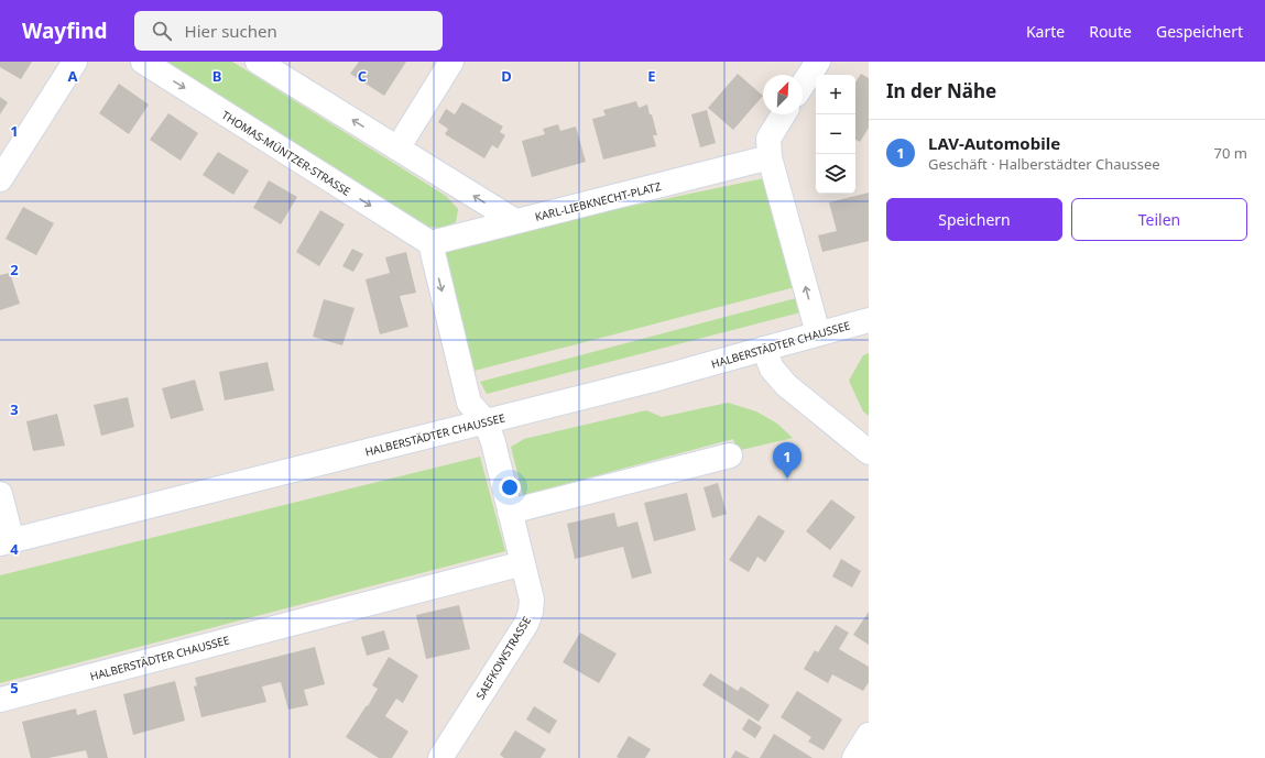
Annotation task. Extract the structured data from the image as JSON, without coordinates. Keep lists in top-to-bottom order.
{
  "streets": {
    "street": [
      "THOMAS-MÜNTZER-STRASSE",
      "KARL-LIEBKNECHT-PLATZ",
      "HALBERSTÄDTER CHAUSSEE",
      "SAEFKOWSTRASSE"
    ]
  },
  "crossings": [
    ["THOMAS-MÜNTZER-STRASSE", "KARL-LIEBKNECHT-PLATZ"],
    ["HALBERSTÄDTER CHAUSSEE", "SAEFKOWSTRASSE"]
  ],
  "north": "top right",
  "page": {
    "header": "Wayfind",
    "search": "Hier suchen",
    "nav": ["Karte", "Route", "Gespeichert"],
    "heading": "In der Nähe",
    "map_buttons": ["+", "−"],
    "list": [
      {
        "mark": "1",
        "name": "LAV-Automobile",
        "note": "Geschäft · Halberstädter Chaussee",
        "value": "70 m"
      }
    ],
    "buttons": ["Speichern", "Teilen"],
    "pins": "1"
  },
  "grid": {
    "columns": [
      "A",
      "B",
      "C",
      "D",
      "E"
    ],
    "rows": [
      "1",
      "2",
      "3",
      "4",
      "5"
    ]
  }
}
